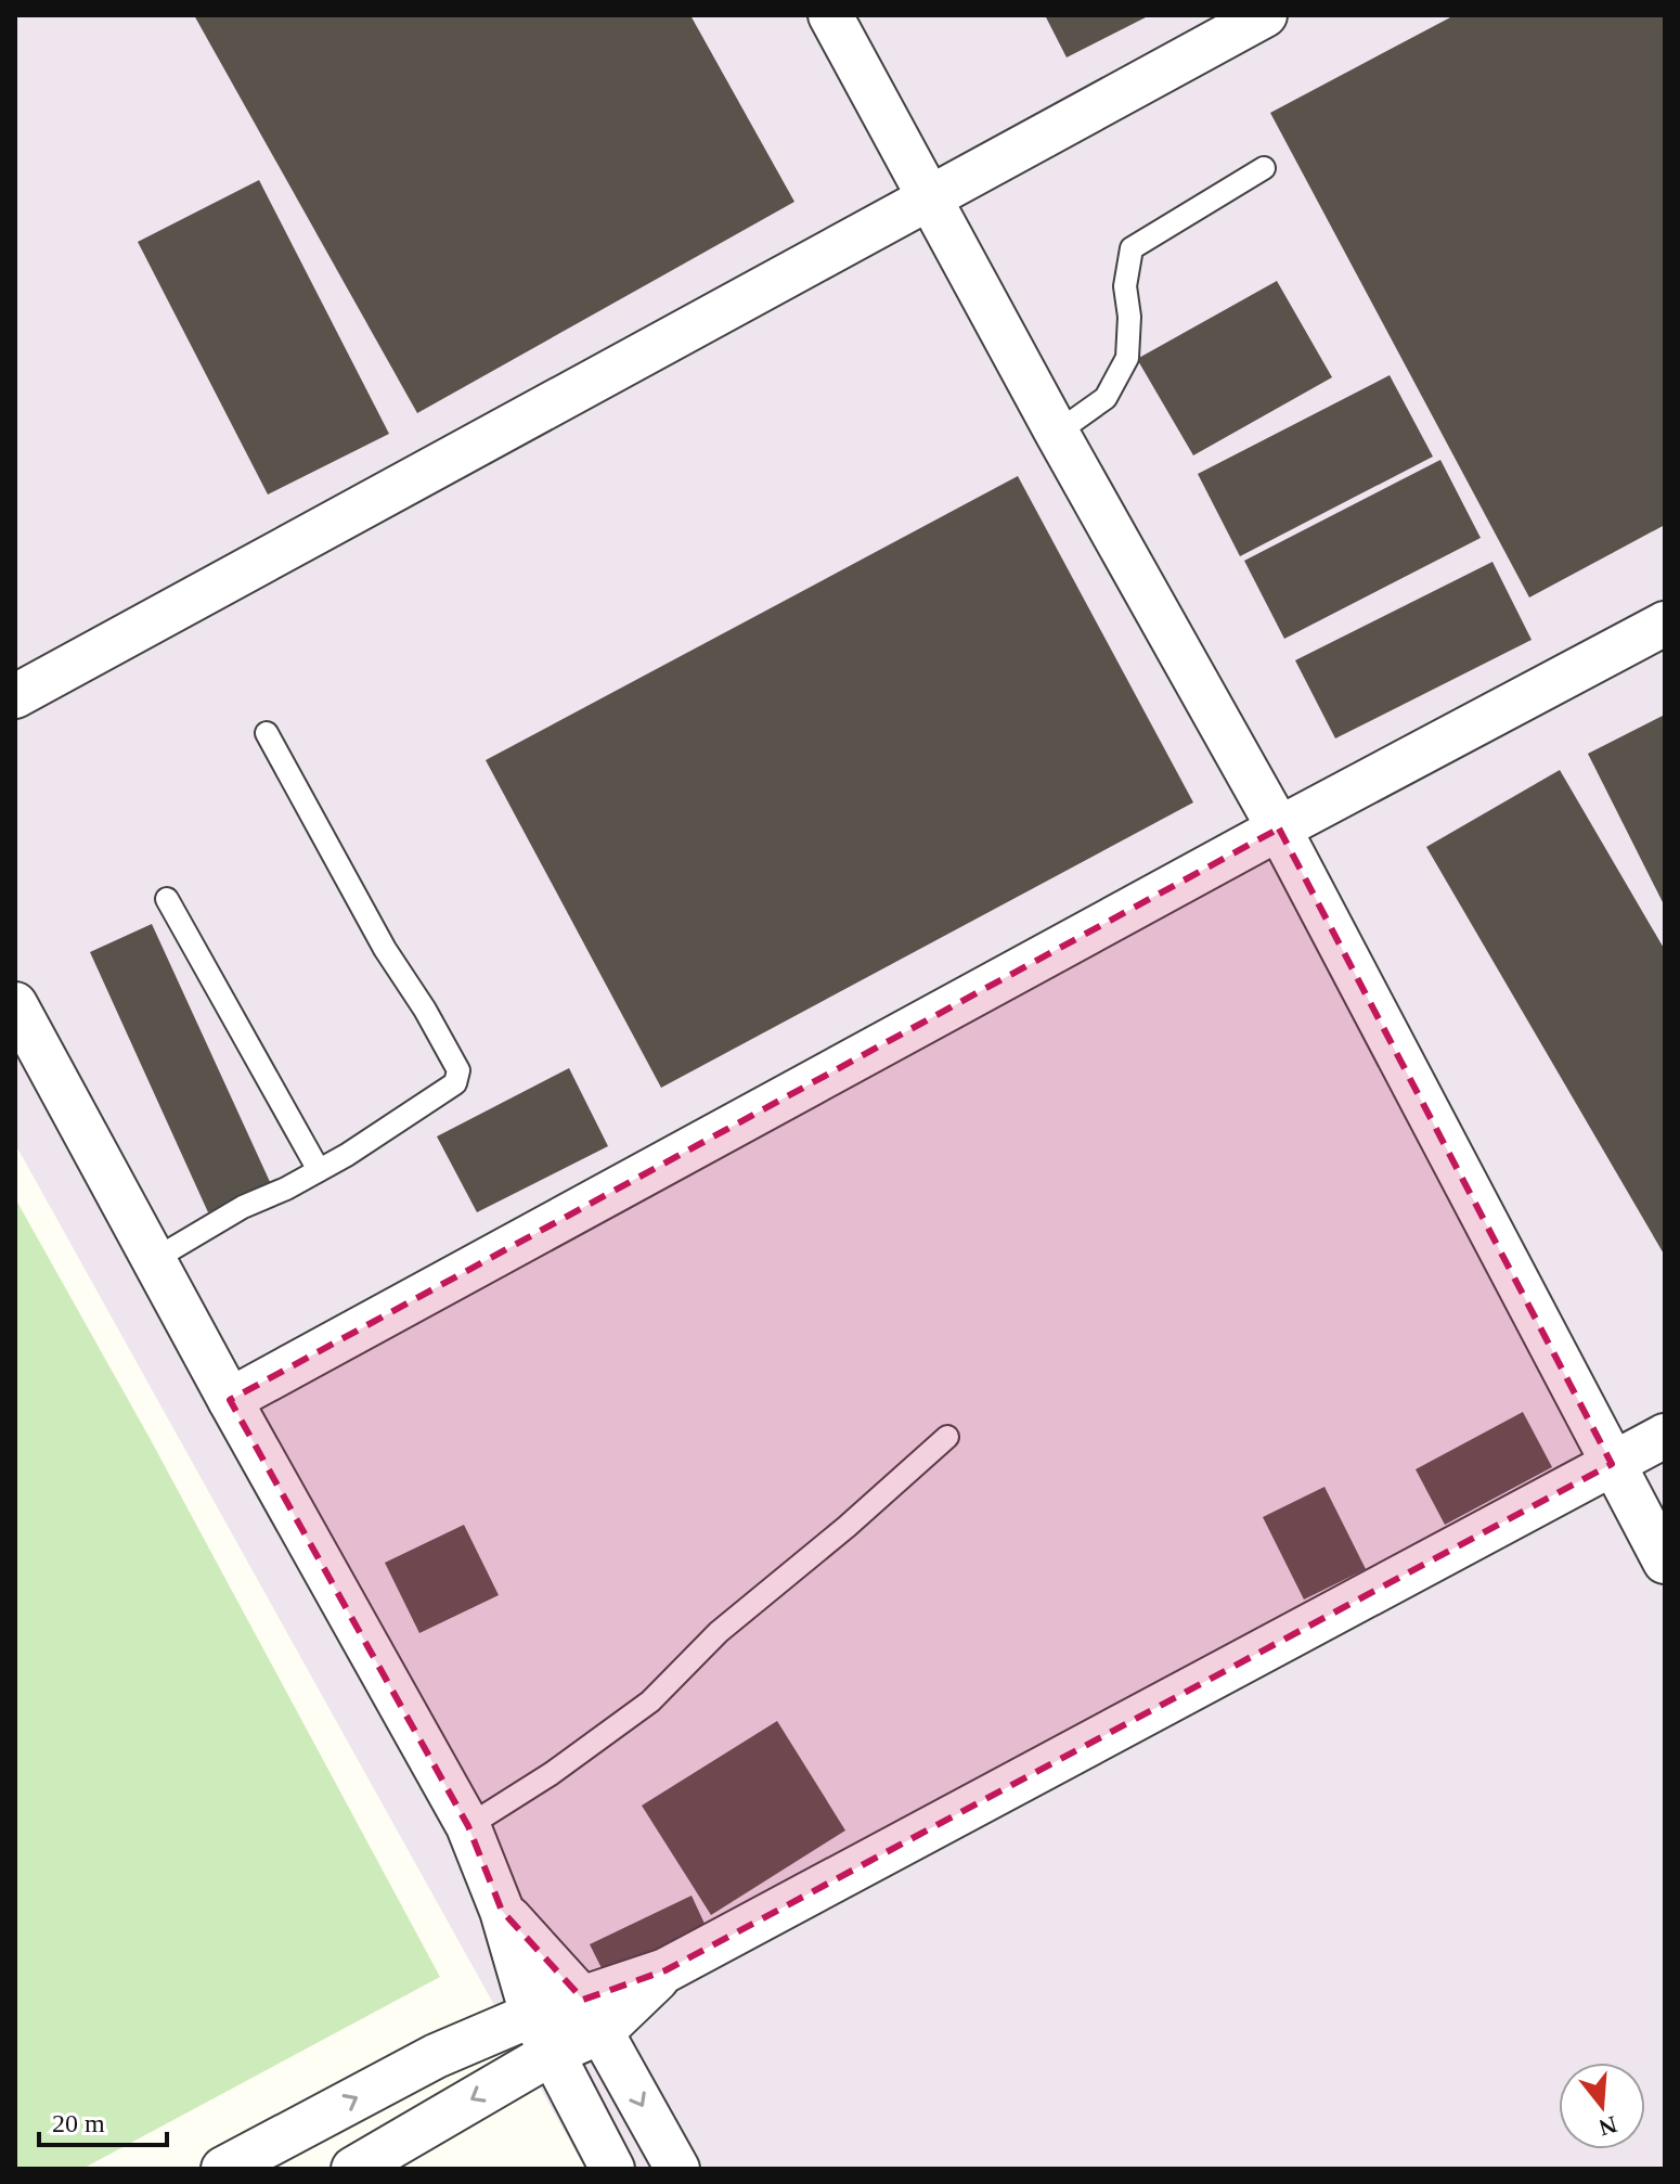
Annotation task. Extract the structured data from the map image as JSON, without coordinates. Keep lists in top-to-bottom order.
{
  "scale_bar": "20 m",
  "north": "bottom"
}
